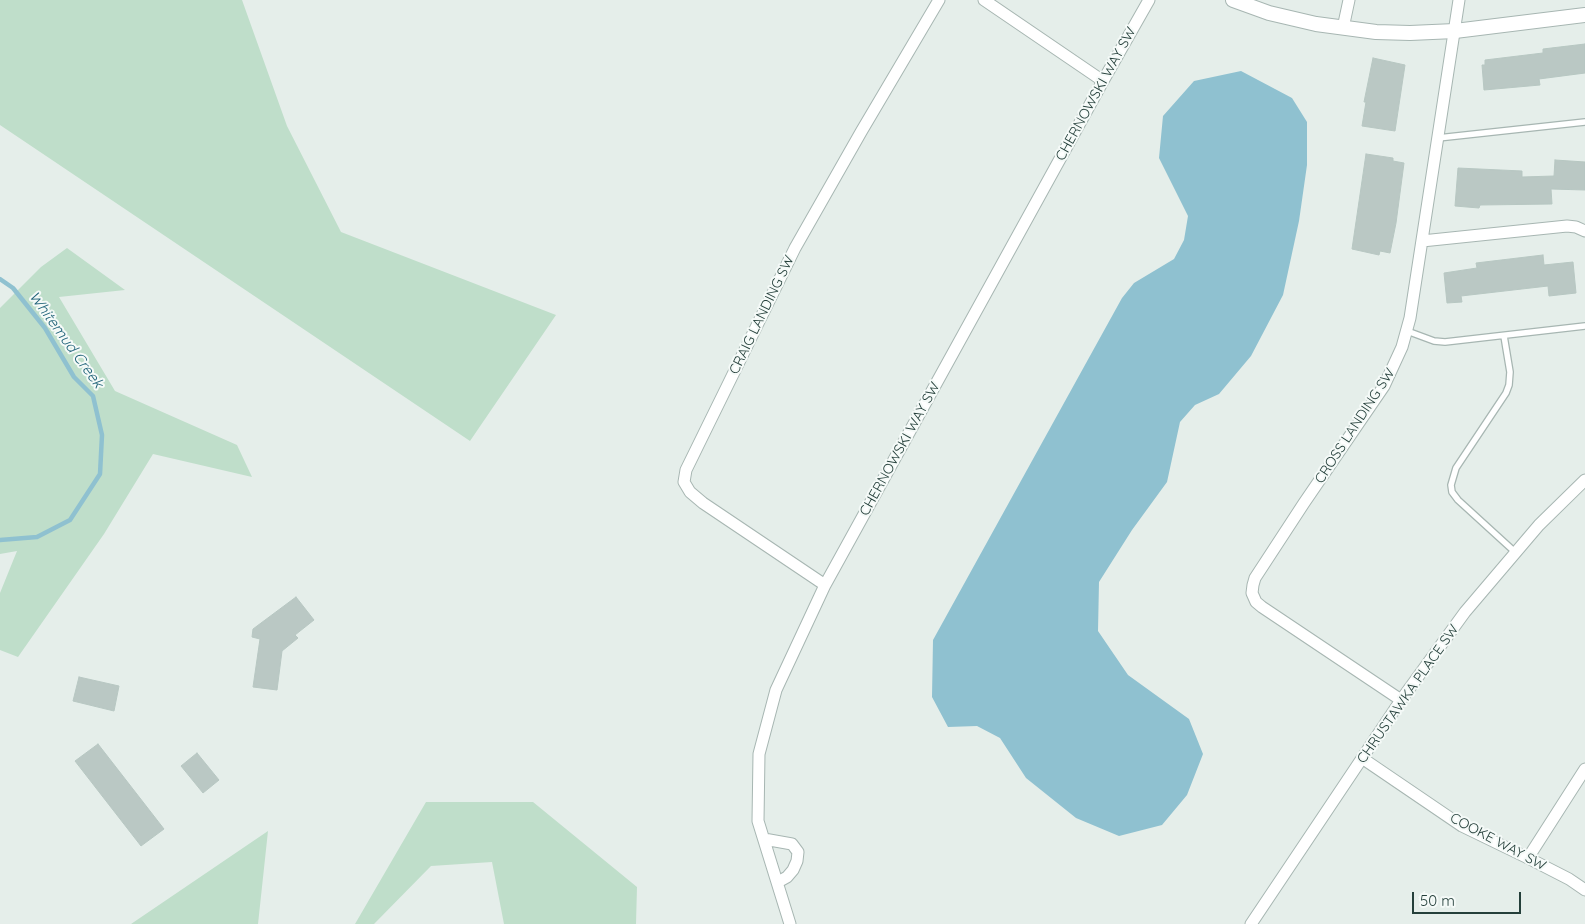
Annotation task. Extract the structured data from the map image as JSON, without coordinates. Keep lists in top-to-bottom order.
{
  "streets": {
    "street": [
      "CHERNOWSKI WAY SW",
      "CRAIG LANDING SW",
      "CROSS LANDING SW",
      "CHRUSTAWKA PLACE SW",
      "COOKE WAY SW"
    ]
  },
  "crossings": [
    ["CHERNOWSKI WAY SW", "CRAIG LANDING SW"],
    ["CROSS LANDING SW", "CHRUSTAWKA PLACE SW"],
    ["CHRUSTAWKA PLACE SW", "COOKE WAY SW"]
  ],
  "water": ["Whitemud Creek"],
  "scale_bar": "50 m"
}
